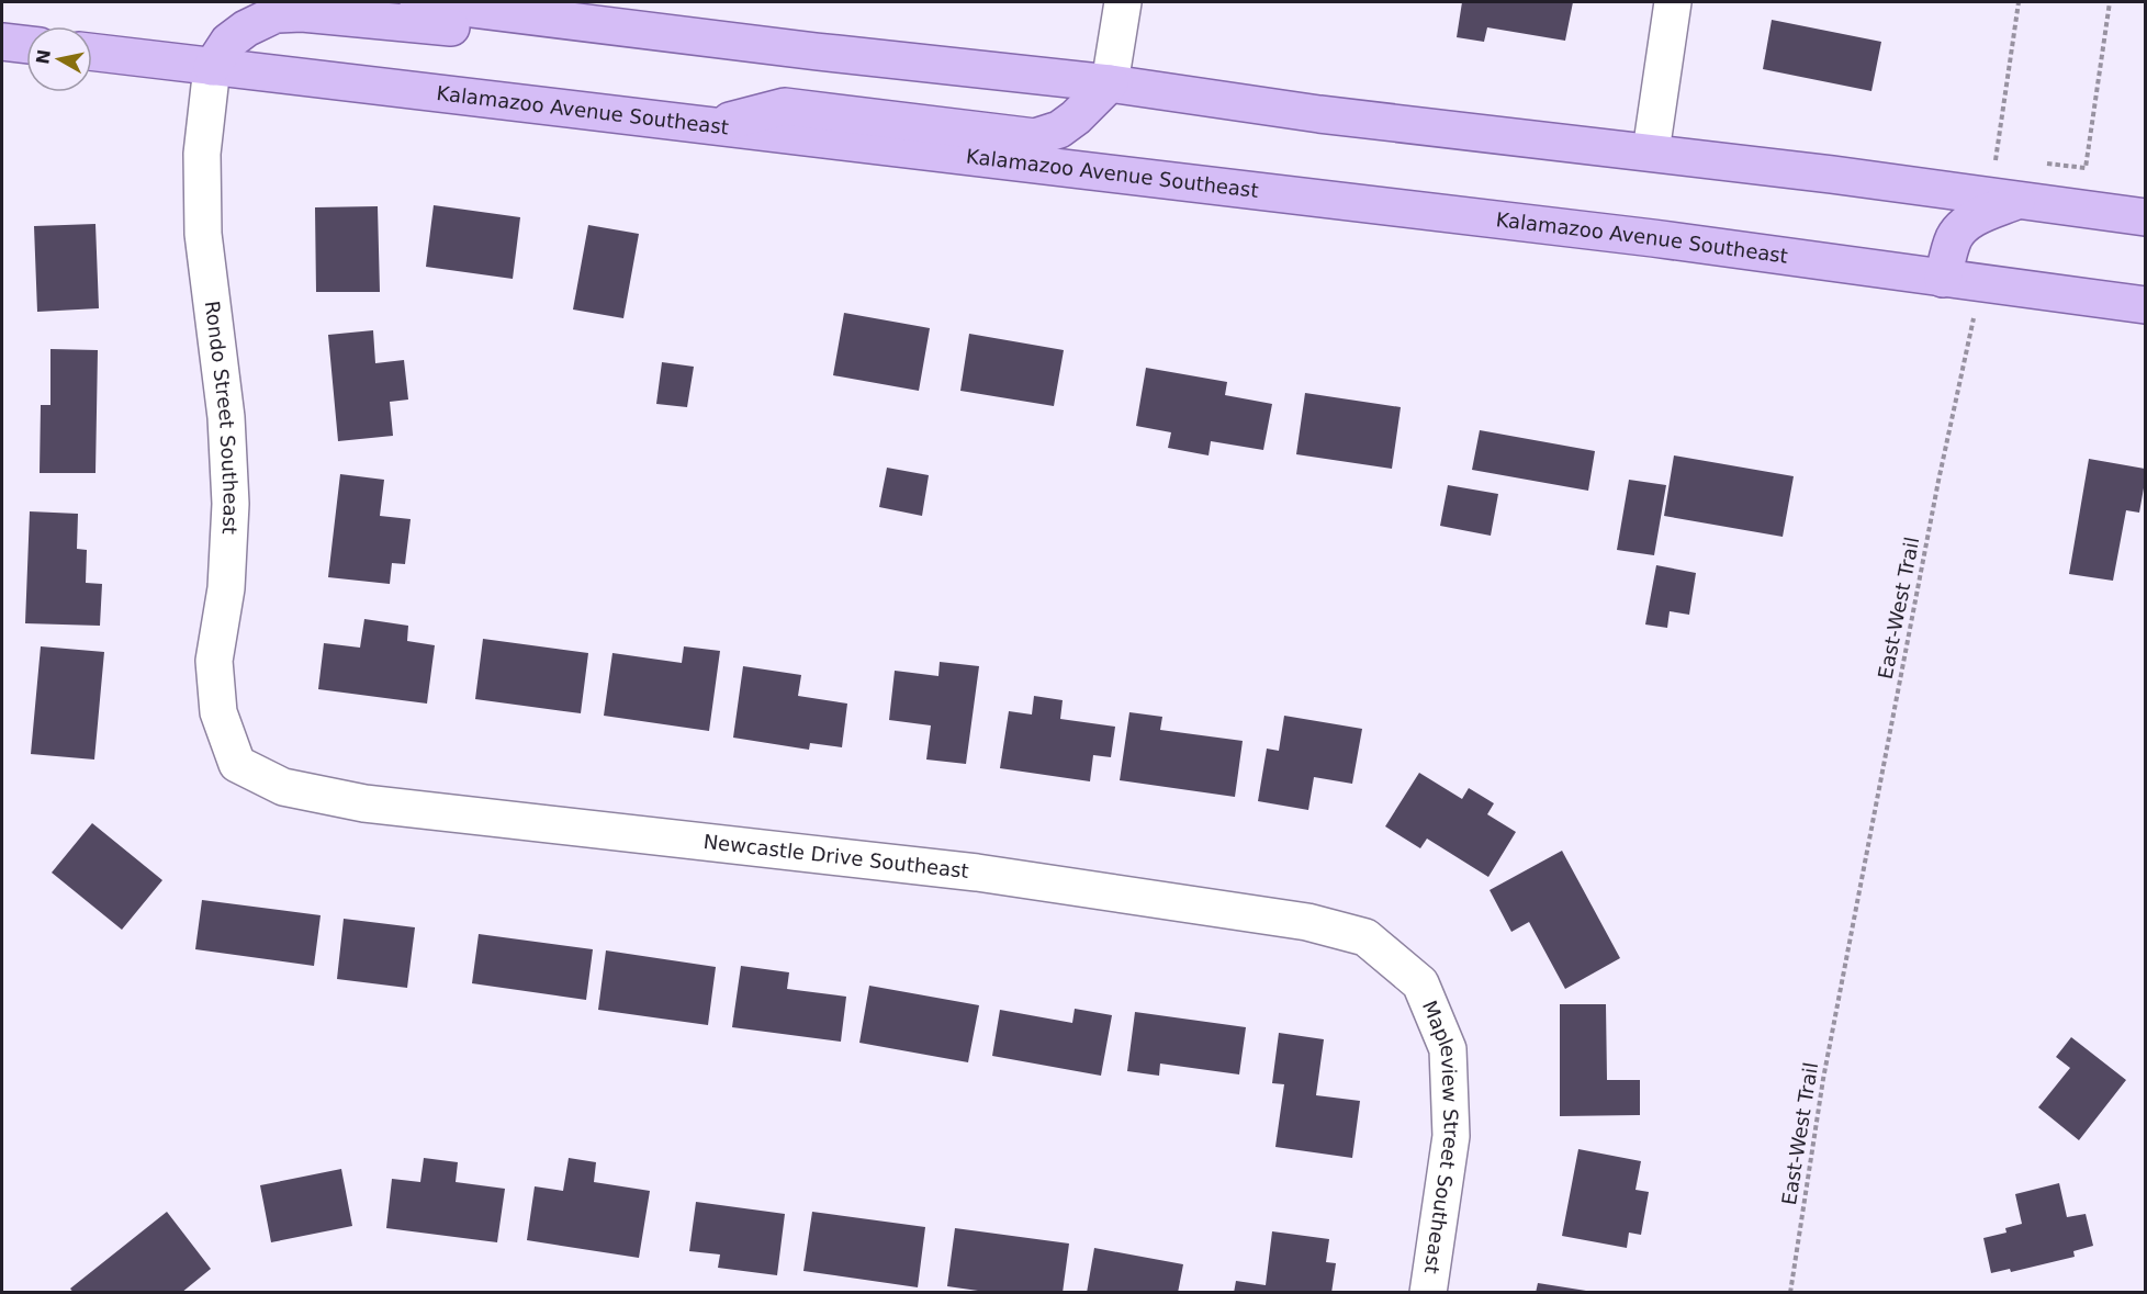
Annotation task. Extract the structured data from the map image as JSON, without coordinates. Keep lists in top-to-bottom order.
{
  "streets": {
    "main road": ["Kalamazoo Avenue Southeast"],
    "street": ["Rondo Street Southeast", "Newcastle Drive Southeast", "Mapleview Street Southeast"],
    "path": ["East-West Trail"]
  },
  "crossings": [
    ["Kalamazoo Avenue Southeast", "Rondo Street Southeast"],
    ["Rondo Street Southeast", "Newcastle Drive Southeast"],
    ["Newcastle Drive Southeast", "Mapleview Street Southeast"]
  ],
  "north": "left"
}
